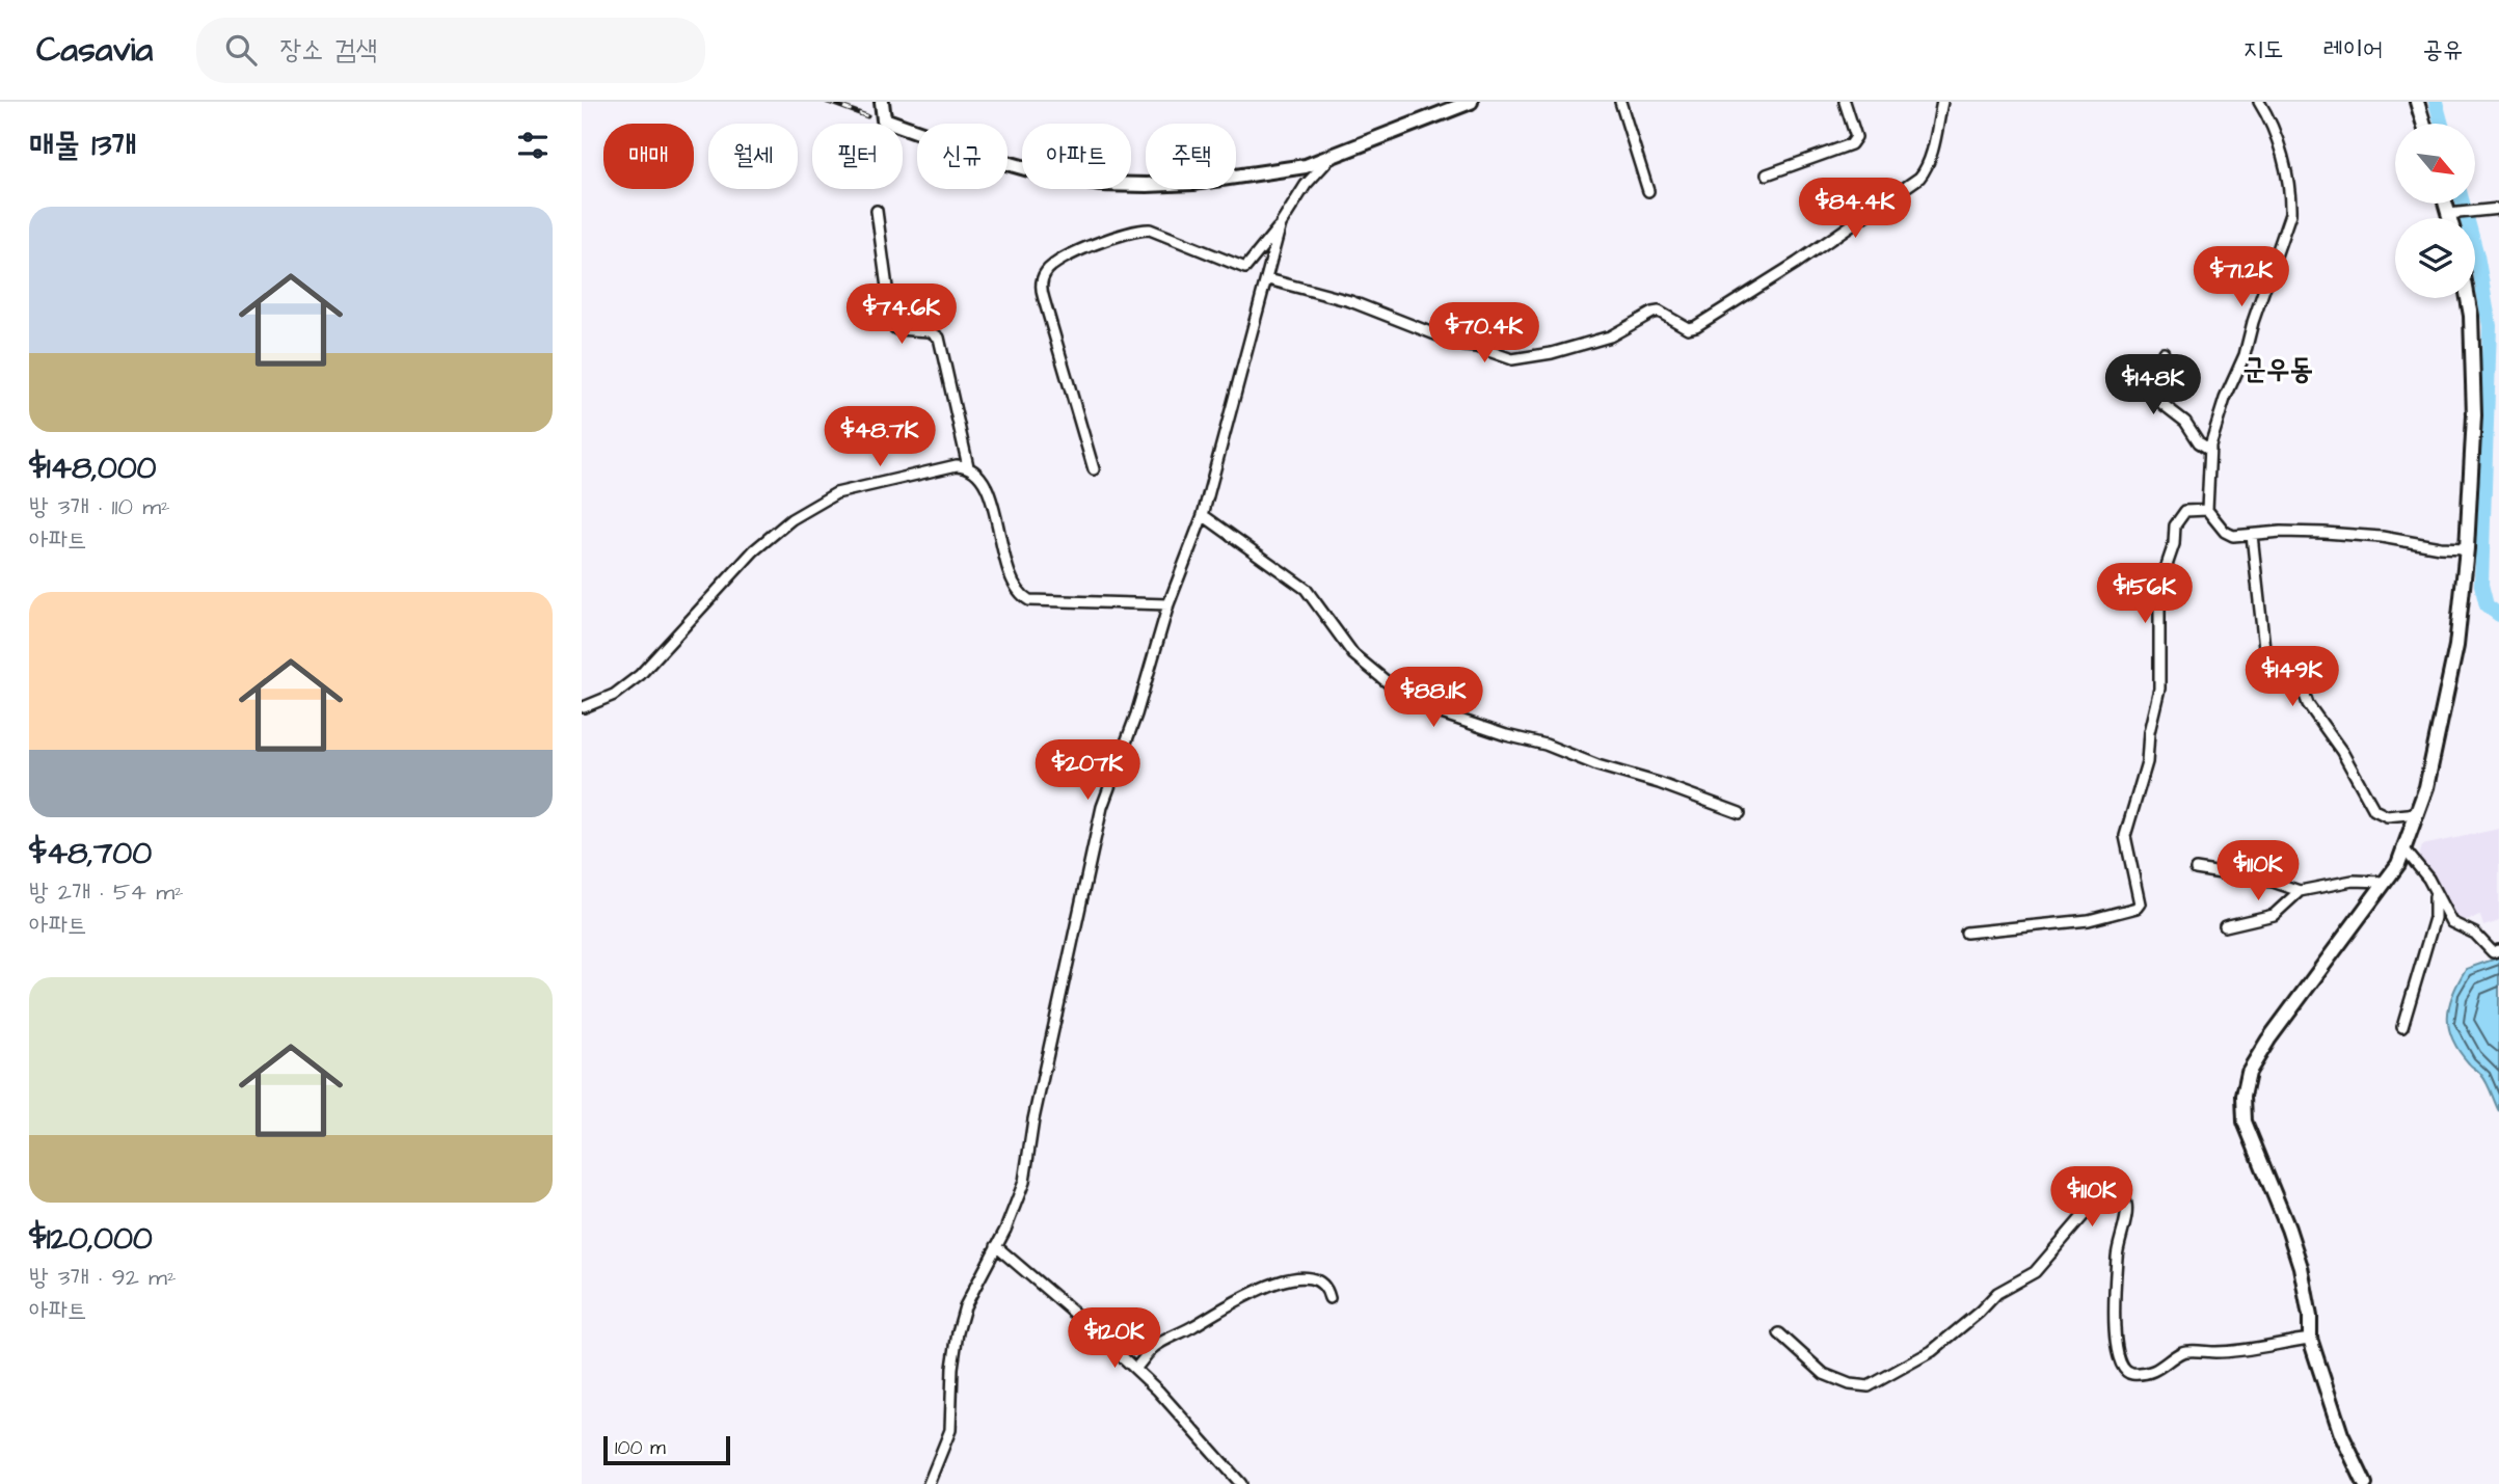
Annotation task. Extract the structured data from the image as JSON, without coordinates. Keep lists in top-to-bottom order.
{
  "districts": ["군우동"],
  "scale_bar": "100 m",
  "north": "bottom right",
  "page": {
    "header": "Casavia",
    "search": "장소 검색",
    "nav": ["지도", "레이어", "공유"],
    "heading": "매물 13개",
    "chip": [
      "매매",
      "월세",
      "필터",
      "신규",
      "아파트",
      "주택"
    ],
    "price": [
      "$84.4K",
      "$71.2K",
      "$74.6K",
      "$70.4K",
      "$148K",
      "$48.7K",
      "$156K",
      "$149K",
      "$88.1K",
      "$207K",
      "$110K",
      "$110K",
      "$120K"
    ],
    "list": [
      {
        "name": "$148,000",
        "note": "방 3개 · 110 m² · 아파트"
      },
      {
        "name": "$48,700",
        "note": "방 2개 · 54 m² · 아파트"
      },
      {
        "name": "$120,000",
        "note": "방 3개 · 92 m² · 아파트"
      }
    ],
    "scale": "100 m"
  }
}
